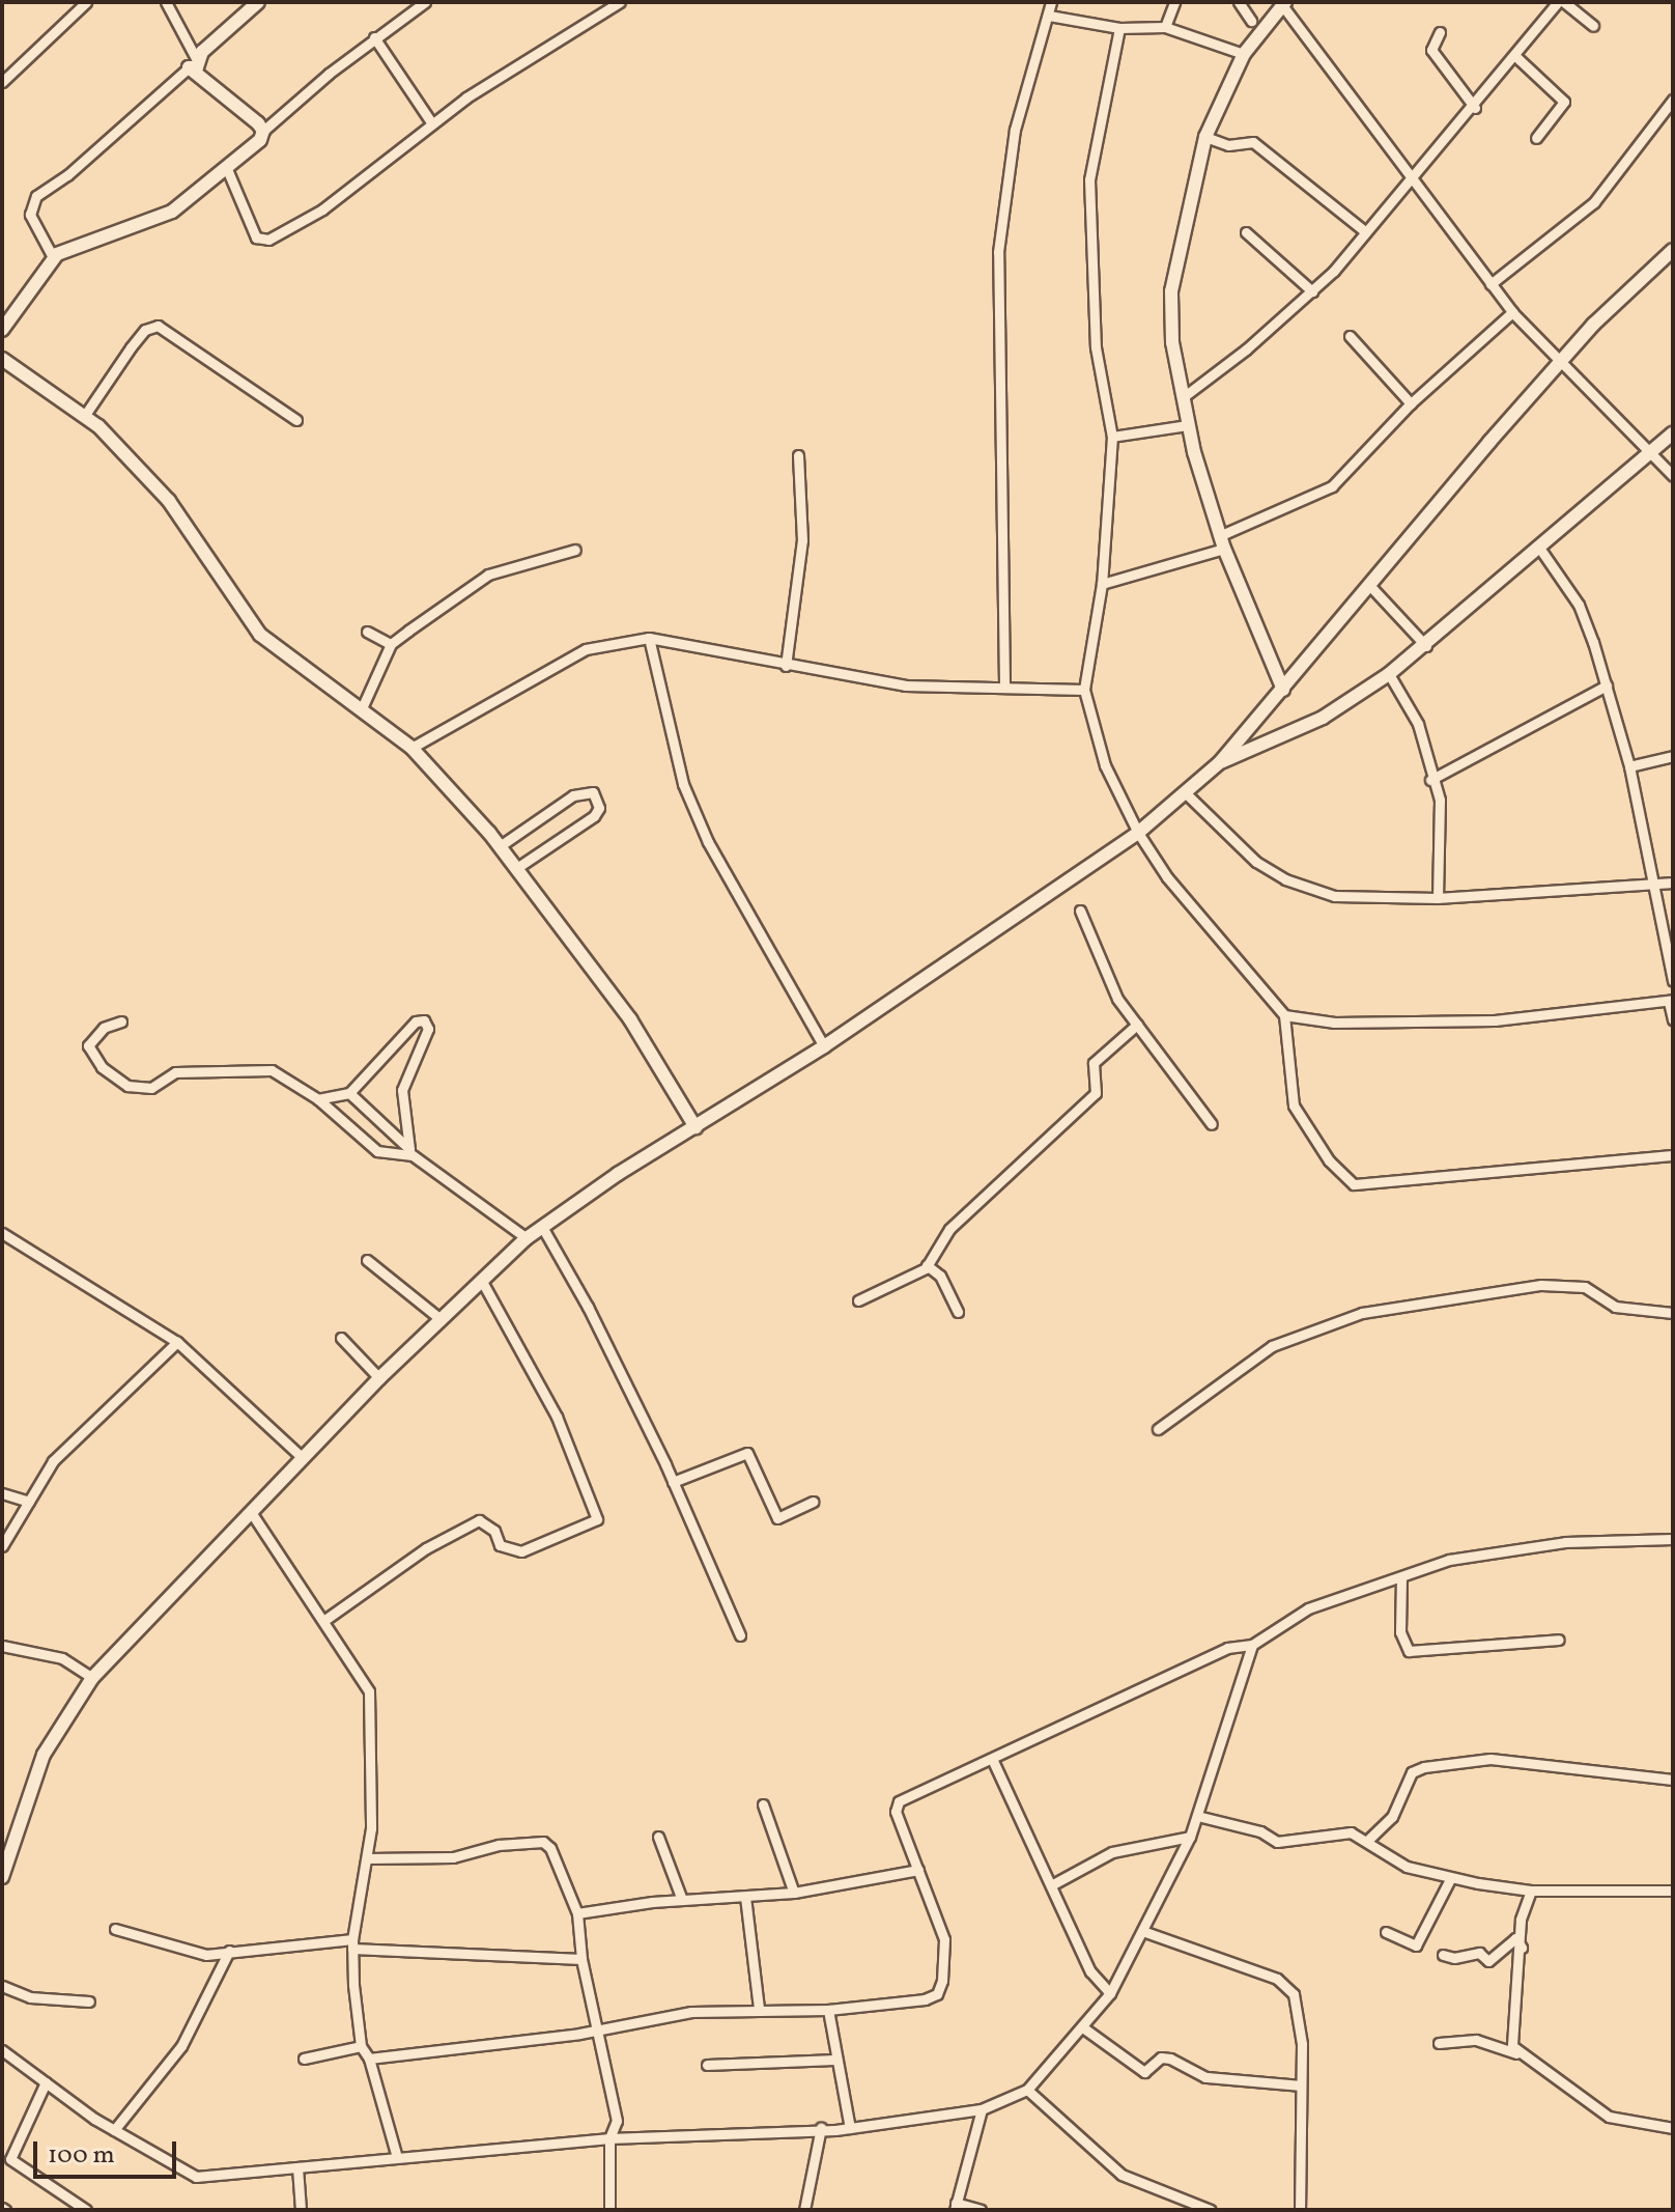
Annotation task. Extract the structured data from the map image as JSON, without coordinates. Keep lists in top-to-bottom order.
{
  "scale_bar": "100 m"
}
